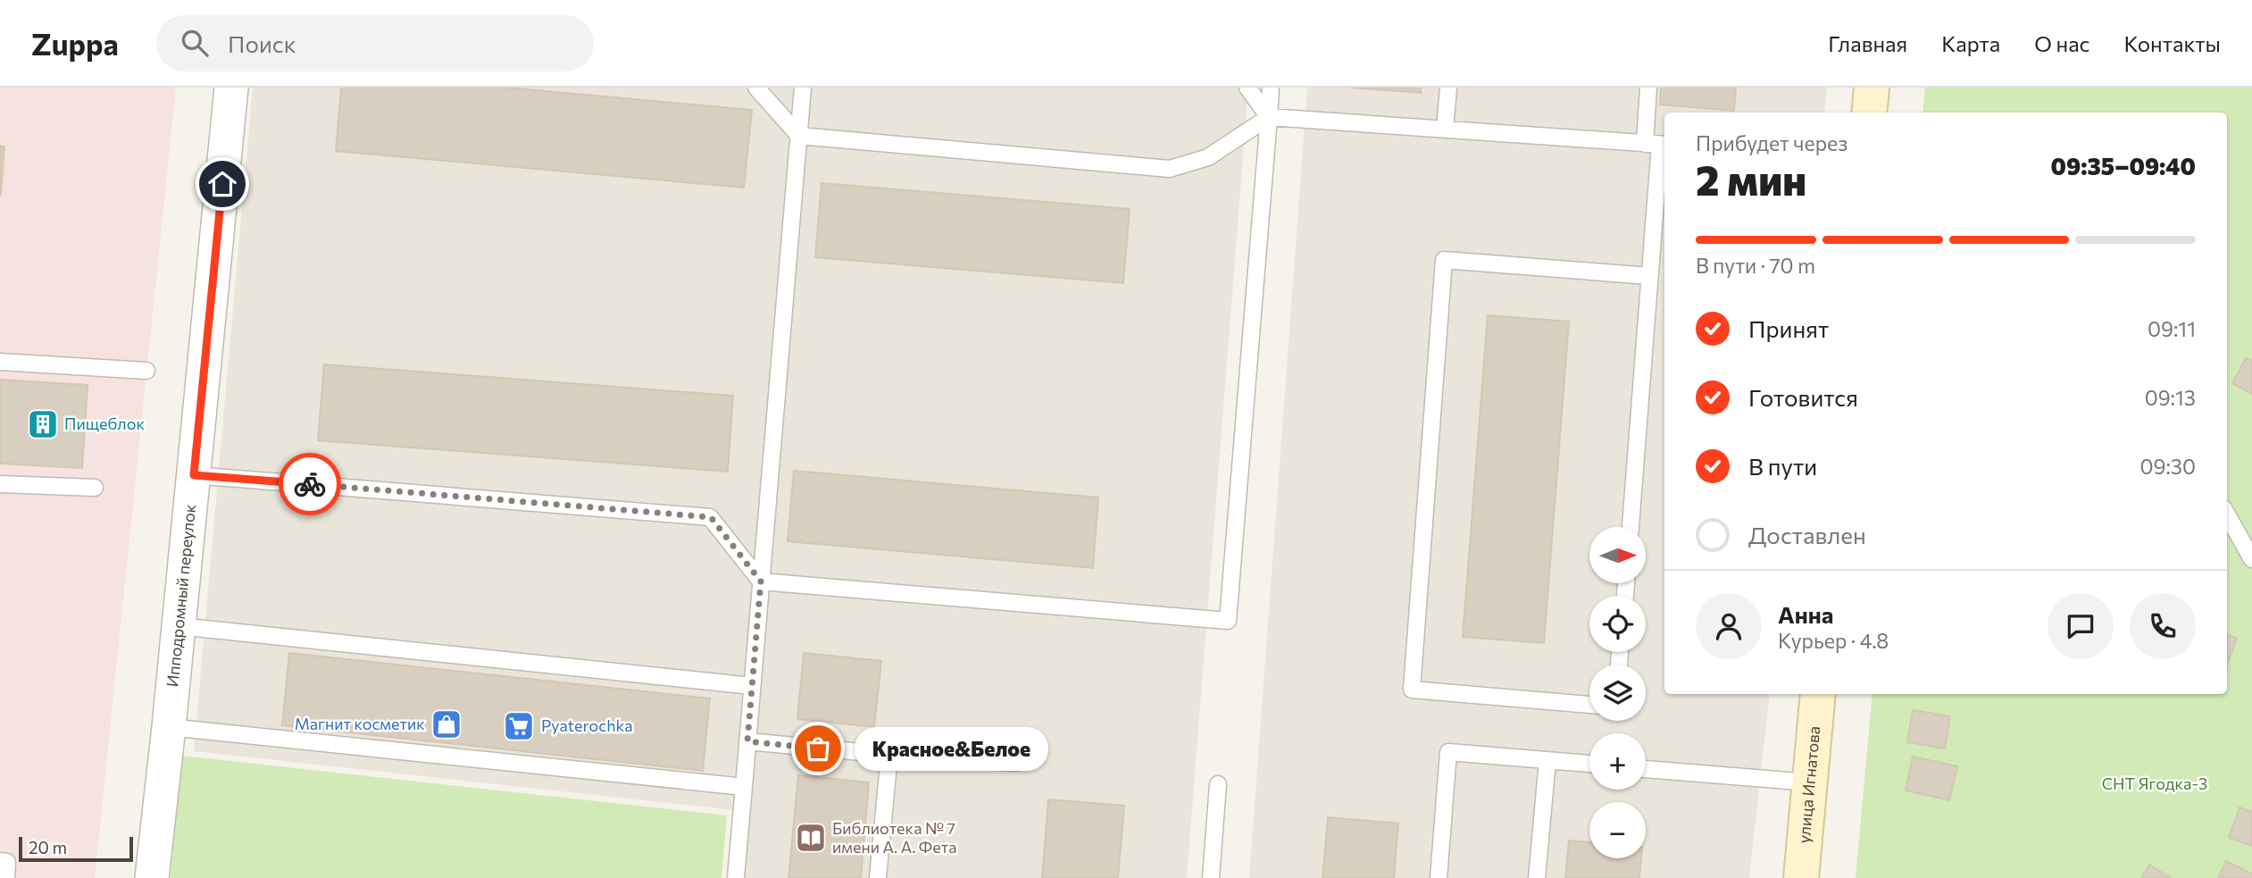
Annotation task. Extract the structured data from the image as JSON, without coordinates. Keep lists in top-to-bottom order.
{
  "streets": {
    "main road": ["улица Игнатова"],
    "street": ["Ипподромный переулок"]
  },
  "parks": ["СНТ Ягодка-3"],
  "places": {
    "building": ["Пищеблок"],
    "shop": ["Магнит косметик"],
    "supermarket": ["Pyaterochka"],
    "other": ["Красное&Белое"],
    "library": ["Библиотека № 7 имени А. А. Фета"]
  },
  "scale_bar": "20 m",
  "north": "right",
  "page": {
    "header": "Zuppa",
    "search": "Поиск",
    "nav": [
      "Главная",
      "Карта",
      "О нас",
      "Контакты"
    ],
    "heading": ["2 мин", "Прибудет через", "09:35–09:40"],
    "panel": ["Анна", "Курьер · 4.8"],
    "bar": "В пути · 70 m",
    "list": [
      ["Принят", "09:11"],
      ["Готовится", "09:13"],
      ["В пути", "09:30"],
      "Доставлен"
    ],
    "map_buttons": ["+", "−"],
    "bubble": "Красное&Белое",
    "scale": "20 m"
  }
}
